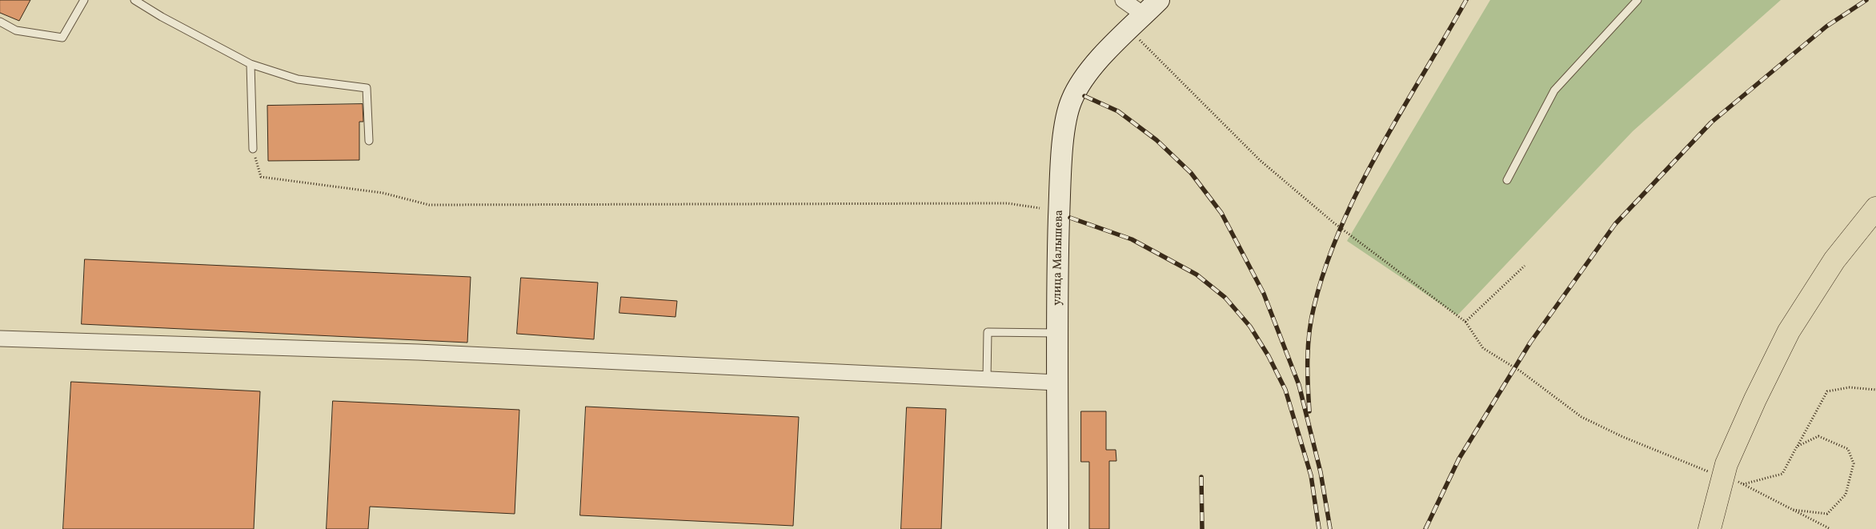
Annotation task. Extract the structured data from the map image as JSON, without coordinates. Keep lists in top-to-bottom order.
{
  "streets": {
    "main road": ["улица Малышева"]
  }
}
